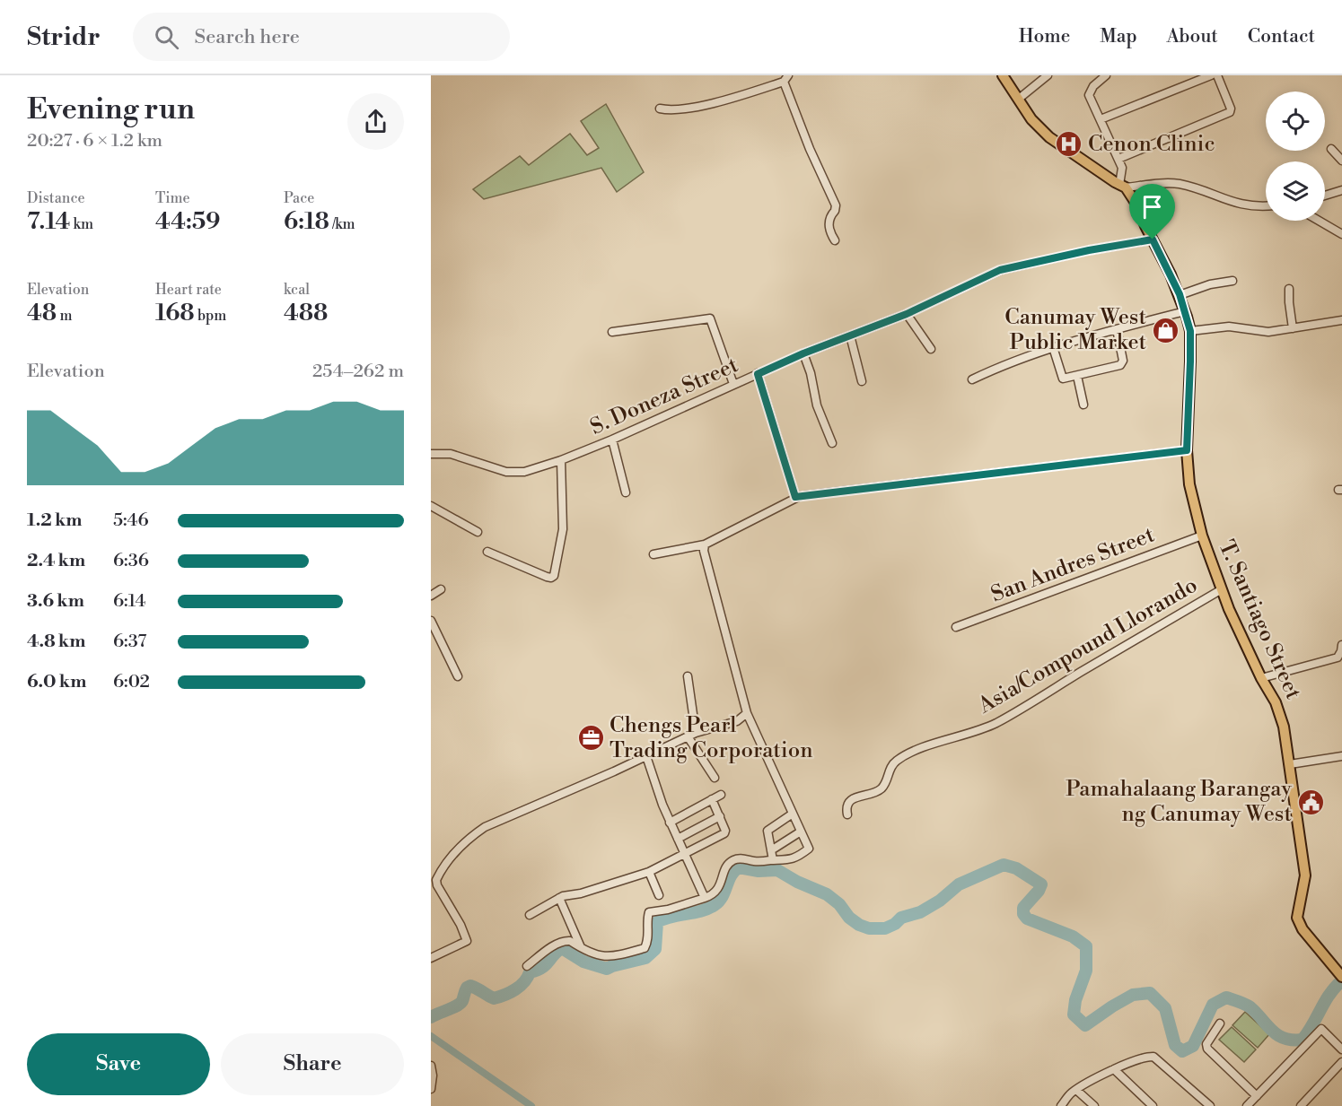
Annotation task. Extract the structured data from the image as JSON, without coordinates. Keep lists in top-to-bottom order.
{
  "streets": {
    "main road": ["T. Santiago Street"],
    "street": ["S. Doneza Street", "San Andres Street", "Asia/Compound Llorando"]
  },
  "crossings": [
    ["S. Doneza Street", "T. Santiago Street"],
    ["San Andres Street", "T. Santiago Street"],
    ["T. Santiago Street", "Asia/Compound Llorando"]
  ],
  "places": {
    "hospital": ["Cenon Clinic"],
    "shop": ["Canumay West Public Market"],
    "office": ["Chengs Pearl Trading Corporation"],
    "public building": ["Pamahalaang Barangay ng Canumay West"]
  },
  "page": {
    "header": "Stridr",
    "search": "Search here",
    "nav": [
      "Home",
      "Map",
      "About",
      "Contact"
    ],
    "heading": ["Evening run", "20:27 · 6 × 1.2 km"],
    "stats": [
      ["Distance", "7.14 km"],
      ["Time", "44:59"],
      ["Pace", "6:18 /km"],
      ["Elevation", "48 m"],
      ["Heart rate", "168 bpm"],
      ["kcal", "488"]
    ],
    "chart": ["Elevation", "254–262 m"],
    "list": [
      {
        "name": "1.2 km",
        "note": "5:46"
      },
      {
        "name": "2.4 km",
        "note": "6:36"
      },
      {
        "name": "3.6 km",
        "note": "6:14"
      },
      {
        "name": "4.8 km",
        "note": "6:37"
      },
      {
        "name": "6.0 km",
        "note": "6:02"
      }
    ],
    "buttons": ["Save", "Share"]
  }
}
